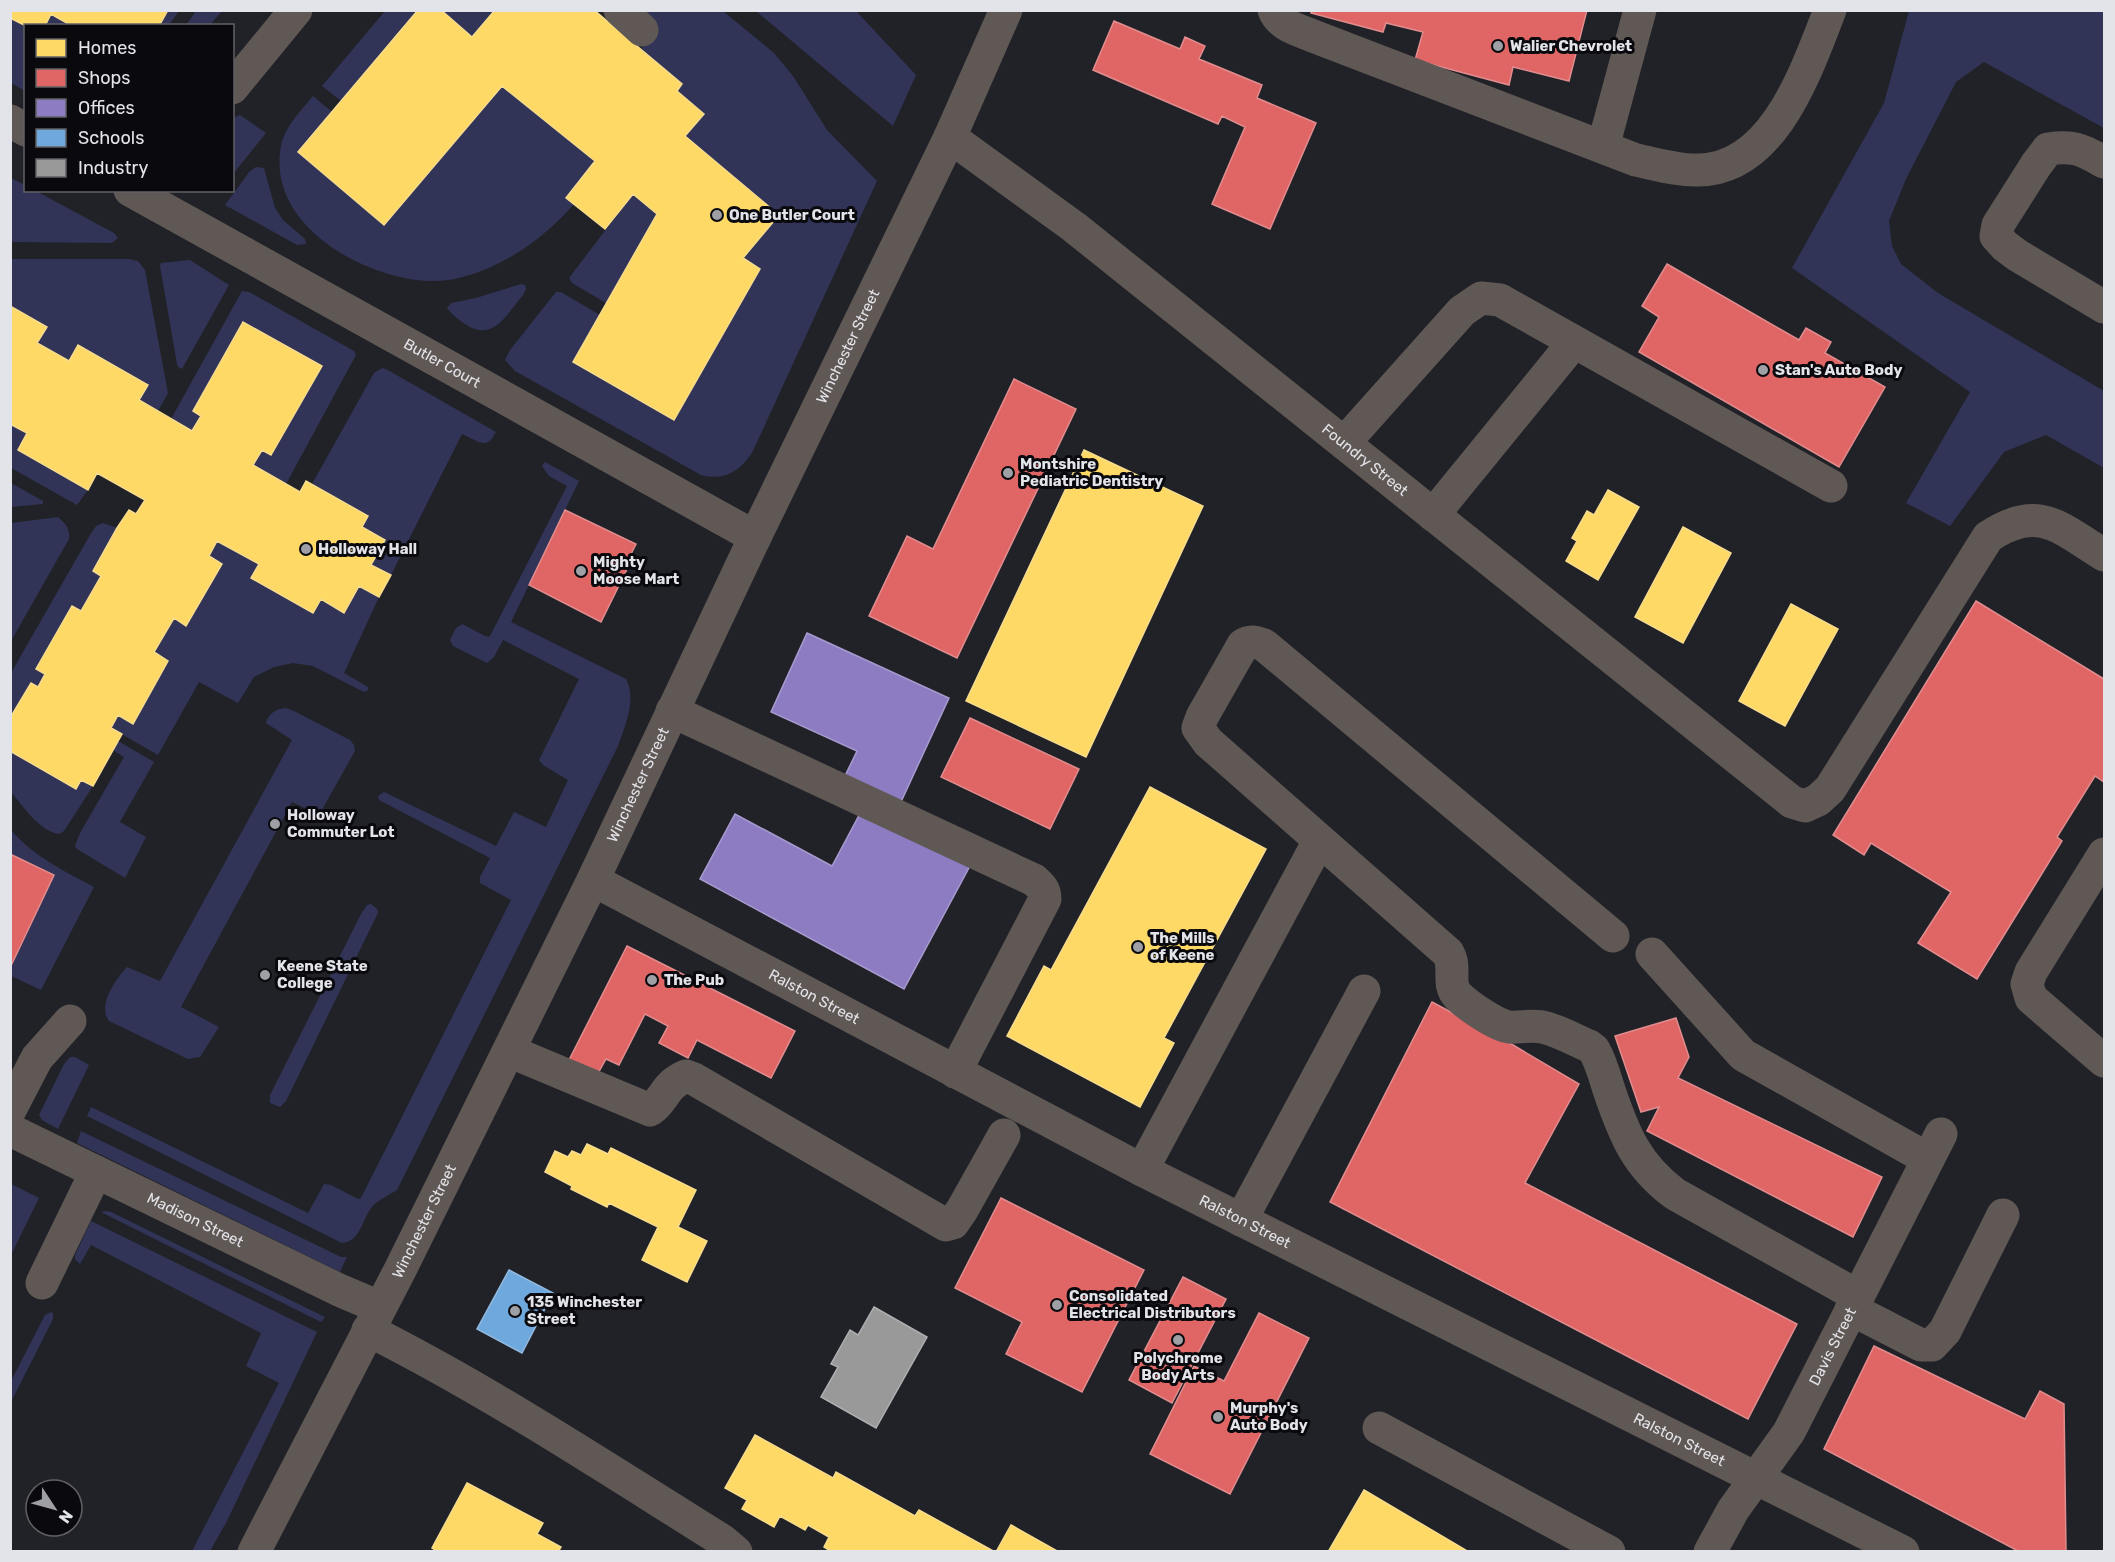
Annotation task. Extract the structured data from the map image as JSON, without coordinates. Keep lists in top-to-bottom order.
{
  "streets": {
    "street": [
      "Winchester Street",
      "Butler Court",
      "Foundry Street",
      "Ralston Street",
      "Madison Street",
      "Davis Street"
    ]
  },
  "crossings": [
    ["Winchester Street", "Butler Court"],
    ["Winchester Street", "Foundry Street"],
    ["Winchester Street", "Ralston Street"],
    ["Winchester Street", "Madison Street"],
    ["Ralston Street", "Davis Street"]
  ],
  "places": [
    "Walier Chevrolet",
    "One Butler Court",
    "Stan's Auto Body",
    "Montshire Pediatric Dentistry",
    "Holloway Hall",
    "Mighty Moose Mart",
    "Holloway Commuter Lot",
    "The Mills of Keene",
    "Keene State College",
    "The Pub",
    "Consolidated Electrical Distributors",
    "135 Winchester Street",
    "Polychrome Body Arts",
    "Murphy's Auto Body"
  ],
  "legend": [
    "Homes",
    "Shops",
    "Offices",
    "Schools",
    "Industry"
  ],
  "north": "bottom right"
}
